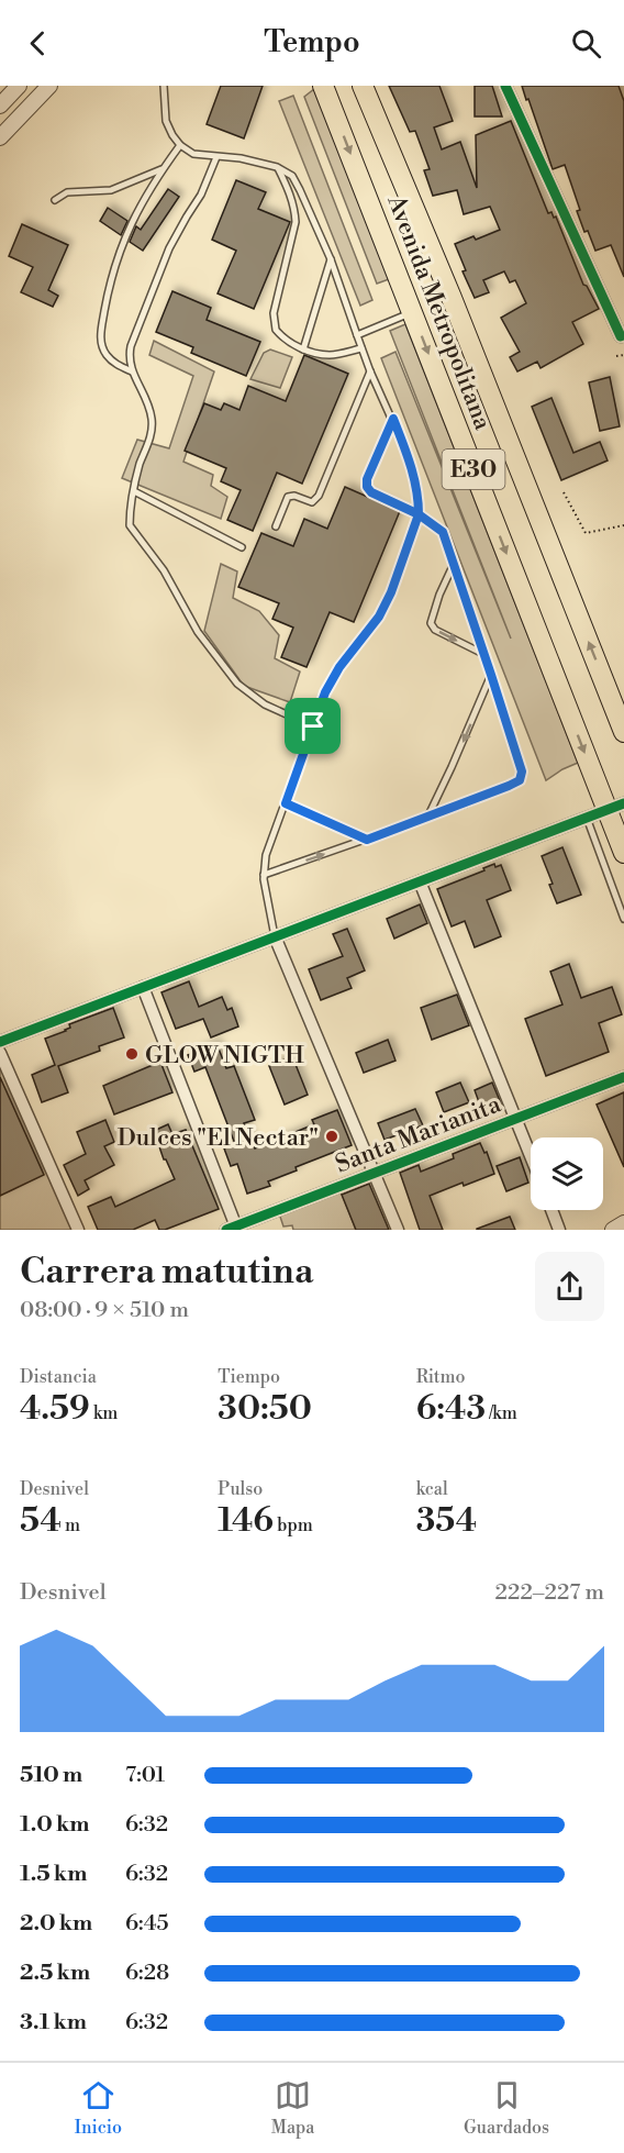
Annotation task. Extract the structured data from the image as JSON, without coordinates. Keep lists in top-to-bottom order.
{
  "streets": {
    "highway": ["Avenida Metropolitana", "E30"],
    "street": ["Santa Marianita"]
  },
  "places": ["GLOW NIGTH", "Dulces \"El Nectar\""],
  "page": {
    "header": "Tempo",
    "heading": ["Carrera matutina", "08:00 · 9 × 510 m"],
    "stats": [
      ["Distancia", "4.59 km"],
      ["Tiempo", "30:50"],
      ["Ritmo", "6:43 /km"],
      ["Desnivel", "54 m"],
      ["Pulso", "146 bpm"],
      ["kcal", "354"]
    ],
    "chart": ["Desnivel", "222–227 m"],
    "list": [
      {
        "name": "510 m",
        "note": "7:01"
      },
      {
        "name": "1.0 km",
        "note": "6:32"
      },
      {
        "name": "1.5 km",
        "note": "6:32"
      },
      {
        "name": "2.0 km",
        "note": "6:45"
      },
      {
        "name": "2.5 km",
        "note": "6:28"
      },
      {
        "name": "3.1 km",
        "note": "6:32"
      }
    ],
    "tabs": ["Inicio", "Mapa", "Guardados"]
  }
}
